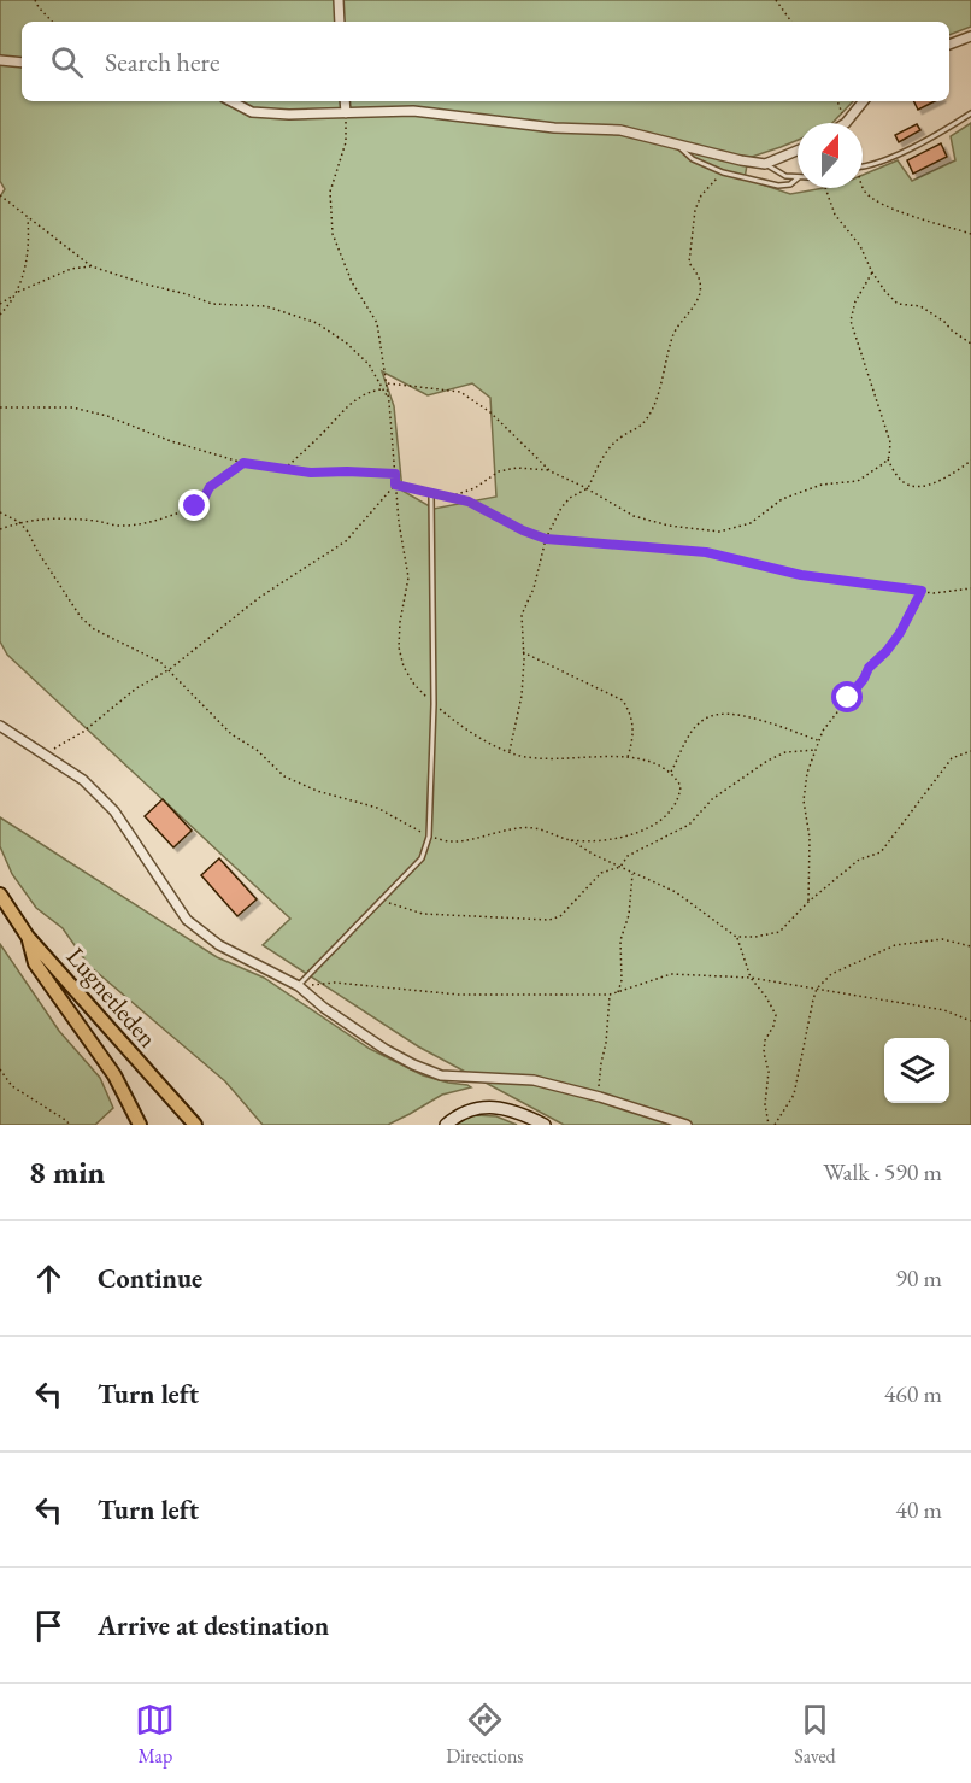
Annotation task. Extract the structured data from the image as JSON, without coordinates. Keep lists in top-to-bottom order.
{
  "streets": {
    "highway": ["Lugnetleden"]
  },
  "north": "top",
  "page": {
    "search": "Search here",
    "heading": ["8 min", "Walk · 590 m"],
    "list": [
      ["Continue", "90 m"],
      ["Turn left", "460 m"],
      ["Turn left", "40 m"],
      "Arrive at destination"
    ],
    "nav": ["Map", "Directions", "Saved"]
  }
}
